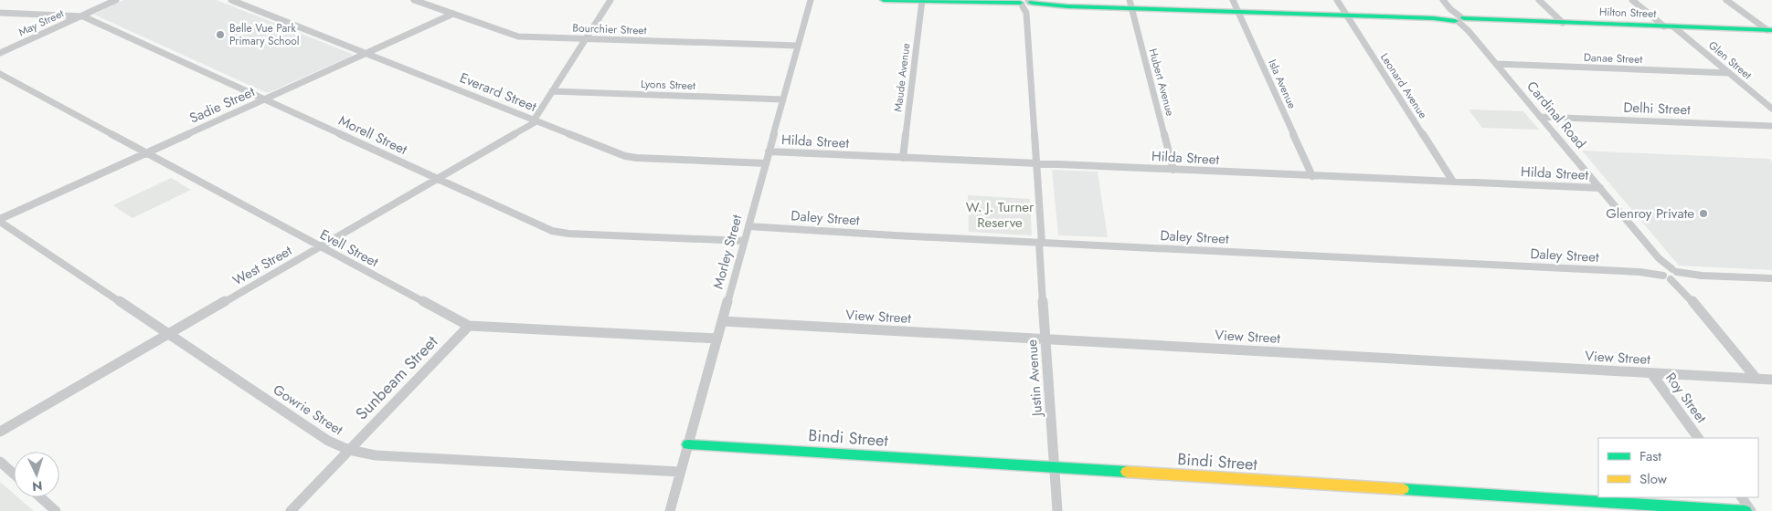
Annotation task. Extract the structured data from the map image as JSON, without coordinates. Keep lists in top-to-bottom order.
{
  "streets": {
    "street": [
      "Hilton Street",
      "May Street",
      "Bourchier Street",
      "Danae Street",
      "Glen Street",
      "Maude Avenue",
      "Hubert Avenue",
      "Isla Avenue",
      "Lyons Street",
      "Leonard Avenue",
      "Everard Street",
      "Sadie Street",
      "Delhi Street",
      "Cardinal Road",
      "Morell Street",
      "Hilda Street",
      "Daley Street",
      "Evell Street",
      "Morley Street",
      "West Street",
      "View Street",
      "Sunbeam Street",
      "Justin Avenue",
      "Roy Street",
      "Gowrie Street",
      "Bindi Street"
    ]
  },
  "crossings": [
    ["Hilton Street", "Glen Street"],
    ["Hilton Street", "Maude Avenue"],
    ["Hilton Street", "Hubert Avenue"],
    ["Hilton Street", "Isla Avenue"],
    ["Hilton Street", "Leonard Avenue"],
    ["Hilton Street", "Cardinal Road"],
    ["Hilton Street", "Justin Avenue"],
    ["May Street", "Morell Street"],
    ["Bourchier Street", "Sadie Street"],
    ["Bourchier Street", "Morley Street"],
    ["Bourchier Street", "West Street"],
    ["Danae Street", "Glen Street"],
    ["Danae Street", "Cardinal Road"],
    ["Maude Avenue", "Hilda Street"],
    ["Hubert Avenue", "Hilda Street"],
    ["Isla Avenue", "Hilda Street"],
    ["Lyons Street", "Morley Street"],
    ["Lyons Street", "West Street"],
    ["Leonard Avenue", "Hilda Street"],
    ["Everard Street", "Sadie Street"],
    ["Everard Street", "Morley Street"],
    ["Everard Street", "West Street"],
    ["Sadie Street", "Morell Street"],
    ["Sadie Street", "Evell Street"],
    ["Sadie Street", "Gowrie Street"],
    ["Delhi Street", "Cardinal Road"],
    ["Cardinal Road", "Hilda Street"],
    ["Cardinal Road", "Daley Street"],
    ["Cardinal Road", "View Street"],
    ["Morell Street", "Morley Street"],
    ["Morell Street", "West Street"],
    ["Hilda Street", "Morley Street"],
    ["Hilda Street", "Justin Avenue"],
    ["Daley Street", "Morley Street"],
    ["Daley Street", "Justin Avenue"],
    ["Evell Street", "Morley Street"],
    ["Evell Street", "West Street"],
    ["Evell Street", "Sunbeam Street"],
    ["Morley Street", "View Street"],
    ["Morley Street", "Gowrie Street"],
    ["Morley Street", "Bindi Street"],
    ["West Street", "Gowrie Street"],
    ["View Street", "Justin Avenue"],
    ["View Street", "Roy Street"],
    ["Sunbeam Street", "Gowrie Street"],
    ["Justin Avenue", "Bindi Street"]
  ],
  "parks": ["W. J. Turner Reserve"],
  "places": ["Belle Vue Park Primary School", "Glenroy Private"],
  "legend": ["Fast", "Slow"],
  "north": "bottom"
}
